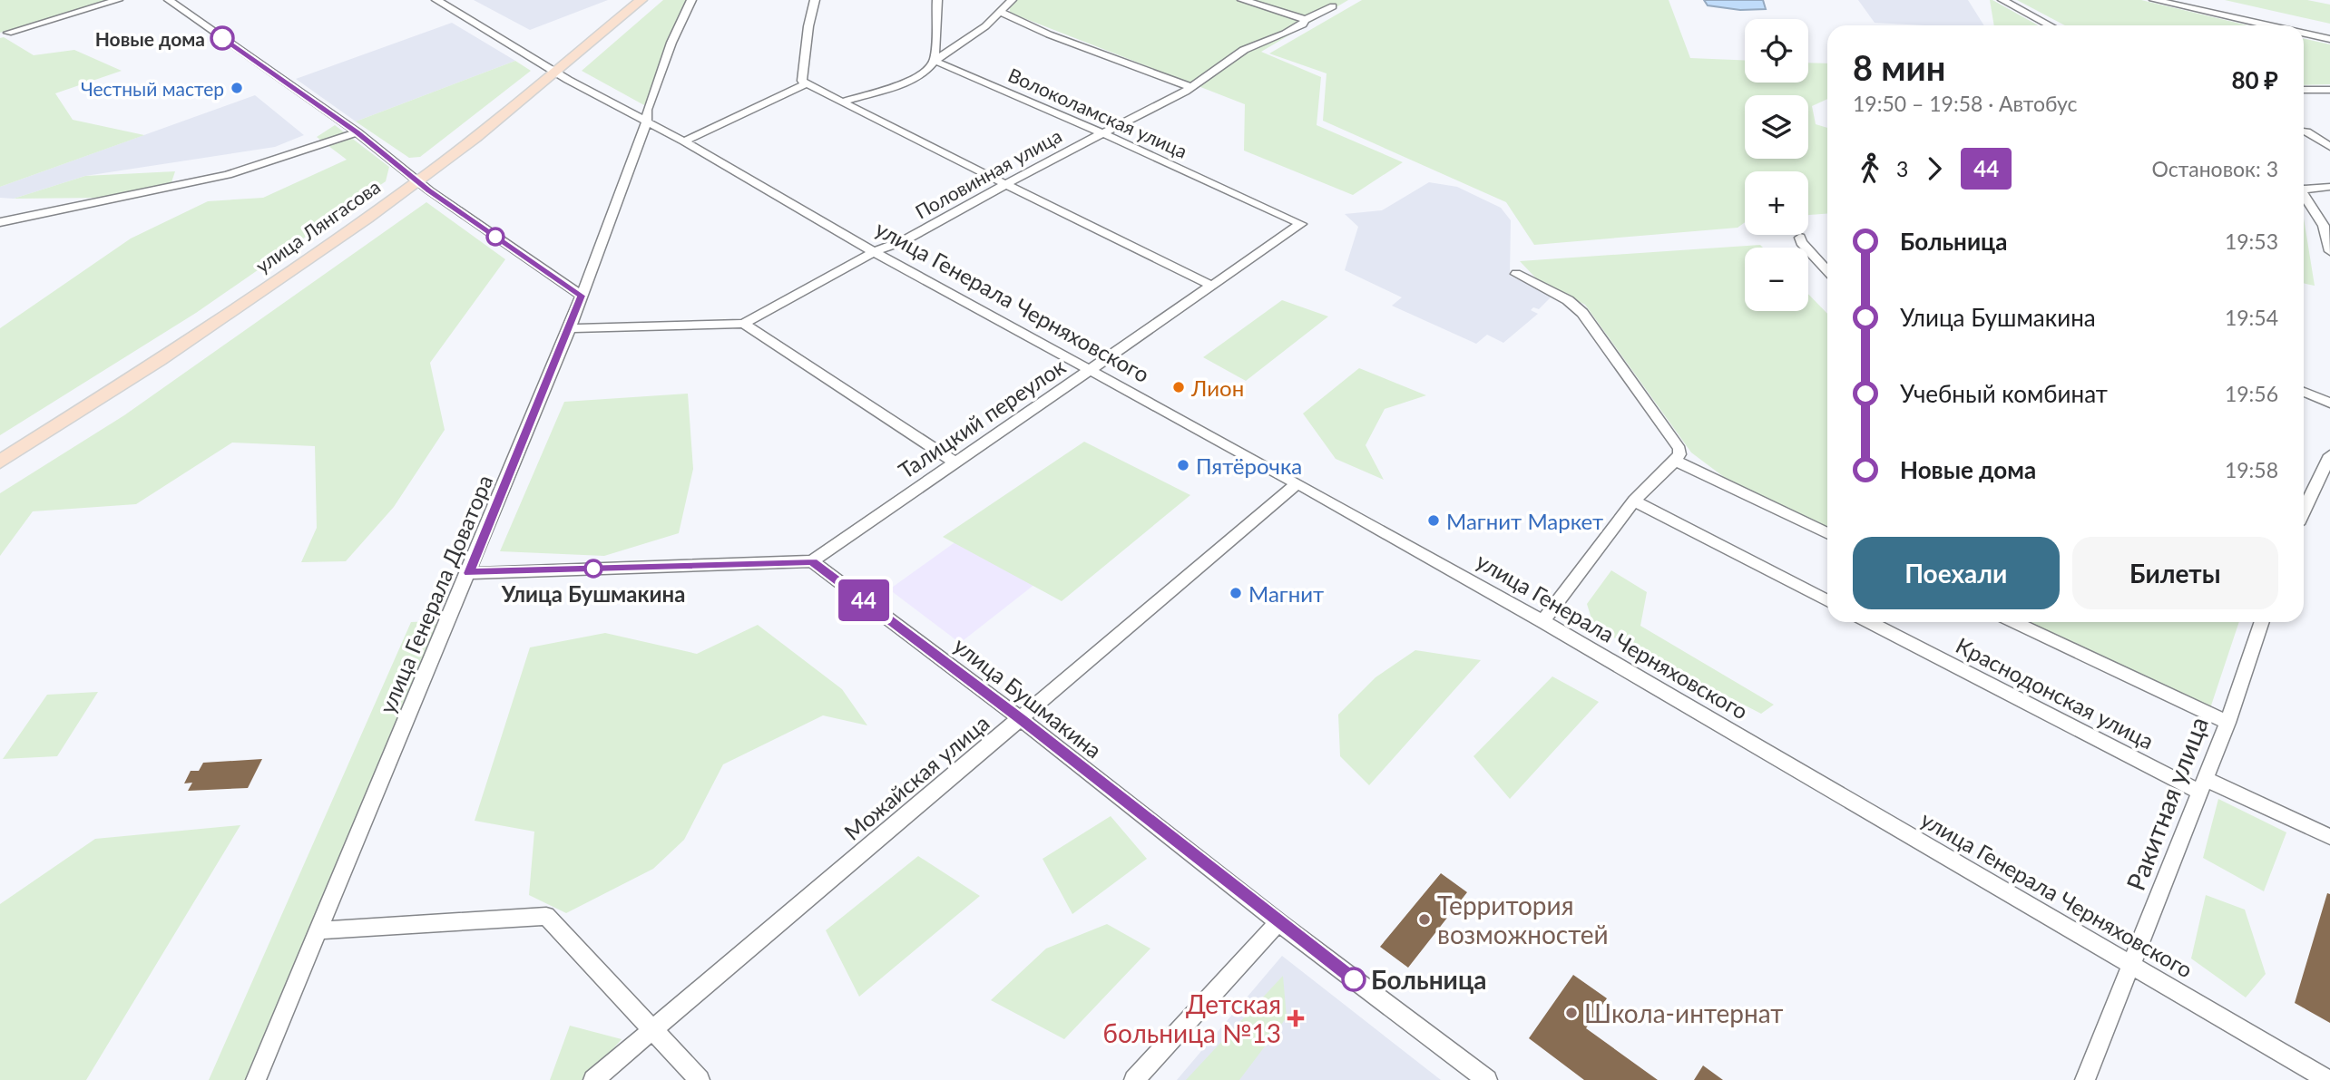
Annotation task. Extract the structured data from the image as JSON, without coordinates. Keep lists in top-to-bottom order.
{
  "streets": {
    "main road": ["улица Лянгасова"],
    "street": [
      "Волоколамская улица",
      "Половинная улица",
      "улица Генерала Черняховского",
      "Талицкий переулок",
      "улица Генерала Доватора",
      "Краснодонская улица",
      "улица Бушмакина",
      "Можайская улица",
      "Ракитная улица"
    ]
  },
  "crossings": [
    ["Волоколамская улица", "Половинная улица"],
    ["Волоколамская улица", "Талицкий переулок"],
    ["Половинная улица", "улица Генерала Черняховского"],
    ["Половинная улица", "улица Генерала Доватора"],
    ["улица Лянгасова", "улица Генерала Черняховского"],
    ["улица Генерала Черняховского", "Талицкий переулок"],
    ["улица Генерала Черняховского", "улица Генерала Доватора"],
    ["улица Генерала Черняховского", "Можайская улица"],
    ["улица Генерала Черняховского", "Ракитная улица"],
    ["Талицкий переулок", "улица Бушмакина"],
    ["Краснодонская улица", "Ракитная улица"],
    ["улица Бушмакина", "Можайская улица"]
  ],
  "places": {
    "other": [
      "Новые дома",
      "Честный мастер",
      "Лион",
      "Пятёрочка",
      "Магнит Маркет",
      "Улица Бушмакина",
      "Магнит",
      "Территория возможностей",
      "Больница",
      "Школа-интернат"
    ],
    "health": ["Детская больница №13"]
  },
  "lines": ["bus line 44"],
  "page": {
    "on_map": "44",
    "map_buttons": ["+", "−"],
    "heading": ["8 мин", "19:50 – 19:58 · Автобус", "80 ₽"],
    "legs": ["3", "44", "Остановок: 3"],
    "list": [
      {
        "name": "Больница",
        "value": "19:53"
      },
      {
        "name": "Улица Бушмакина",
        "value": "19:54"
      },
      {
        "name": "Учебный комбинат",
        "value": "19:56"
      },
      {
        "name": "Новые дома",
        "value": "19:58"
      }
    ],
    "buttons": ["Поехали", "Билеты"]
  }
}
